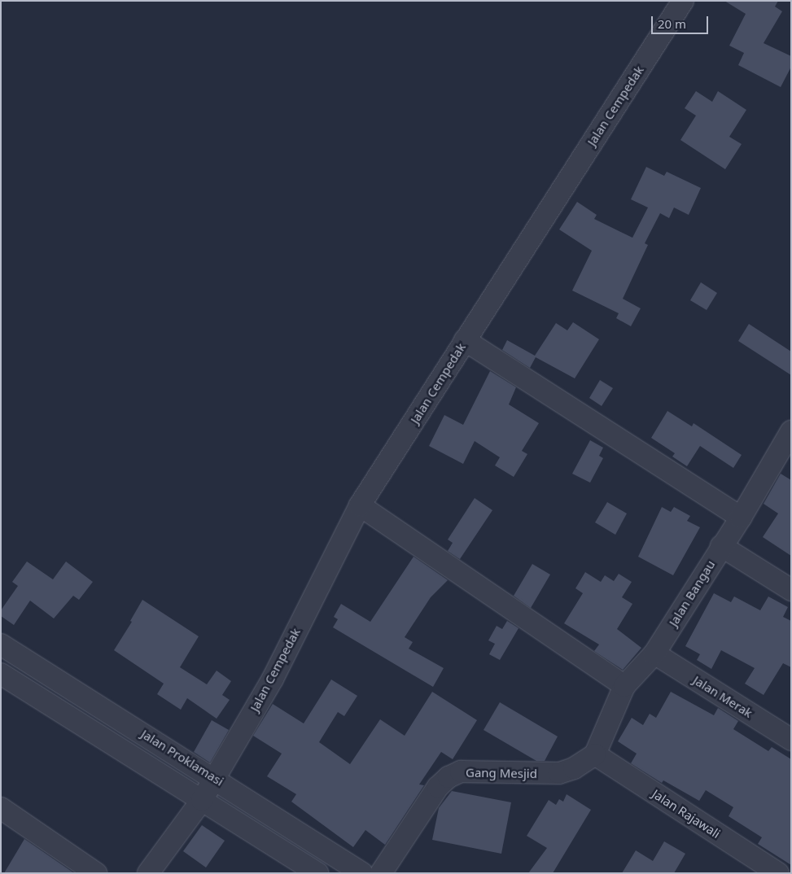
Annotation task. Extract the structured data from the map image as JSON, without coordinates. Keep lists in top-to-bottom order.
{
  "streets": {
    "street": [
      "Jalan Cempedak",
      "Jalan Bangau",
      "Jalan Merak",
      "Jalan Proklamasi",
      "Gang Mesjid",
      "Jalan Rajawali"
    ]
  },
  "crossings": [
    ["Jalan Cempedak", "Jalan Proklamasi"],
    ["Jalan Bangau", "Jalan Merak"],
    ["Jalan Bangau", "Gang Mesjid"],
    ["Jalan Bangau", "Jalan Rajawali"],
    ["Gang Mesjid", "Jalan Rajawali"]
  ],
  "scale_bar": "20 m"
}
